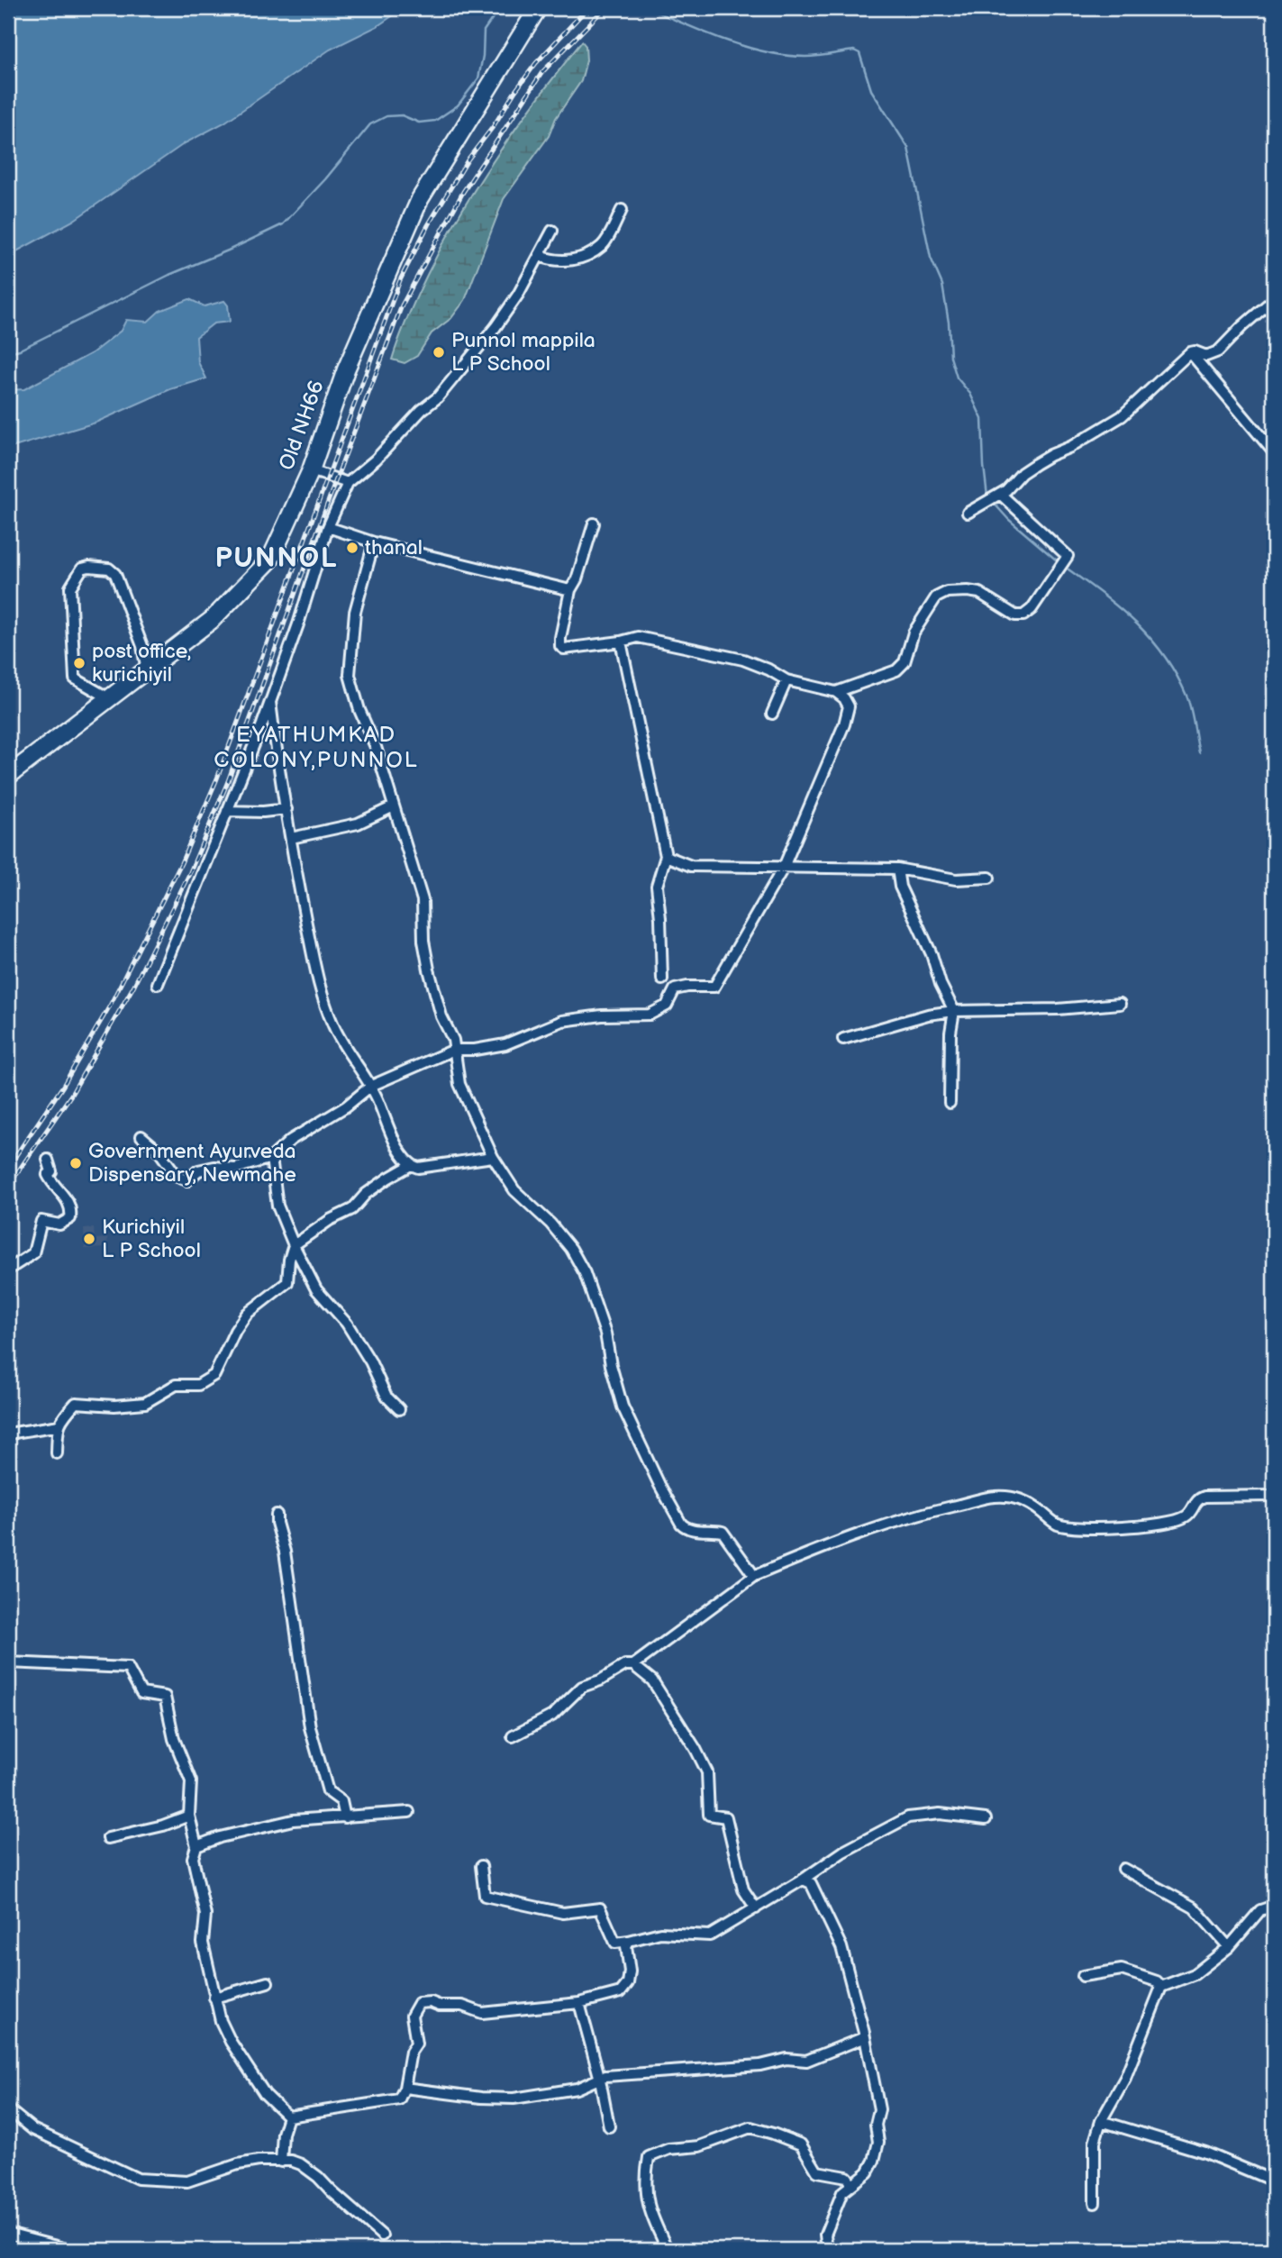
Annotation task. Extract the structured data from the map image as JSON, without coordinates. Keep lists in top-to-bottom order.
{
  "streets": {
    "main road": ["Old NH66"]
  },
  "districts": ["PUNNOL", "EYATHUMKAD COLONY,PUNNOL"],
  "places": [
    "Punnol mappila L P School",
    "thanal",
    "post office, kurichiyil",
    "Government Ayurveda Dispensary, Newmahe",
    "Kurichiyil L P School"
  ]
}
